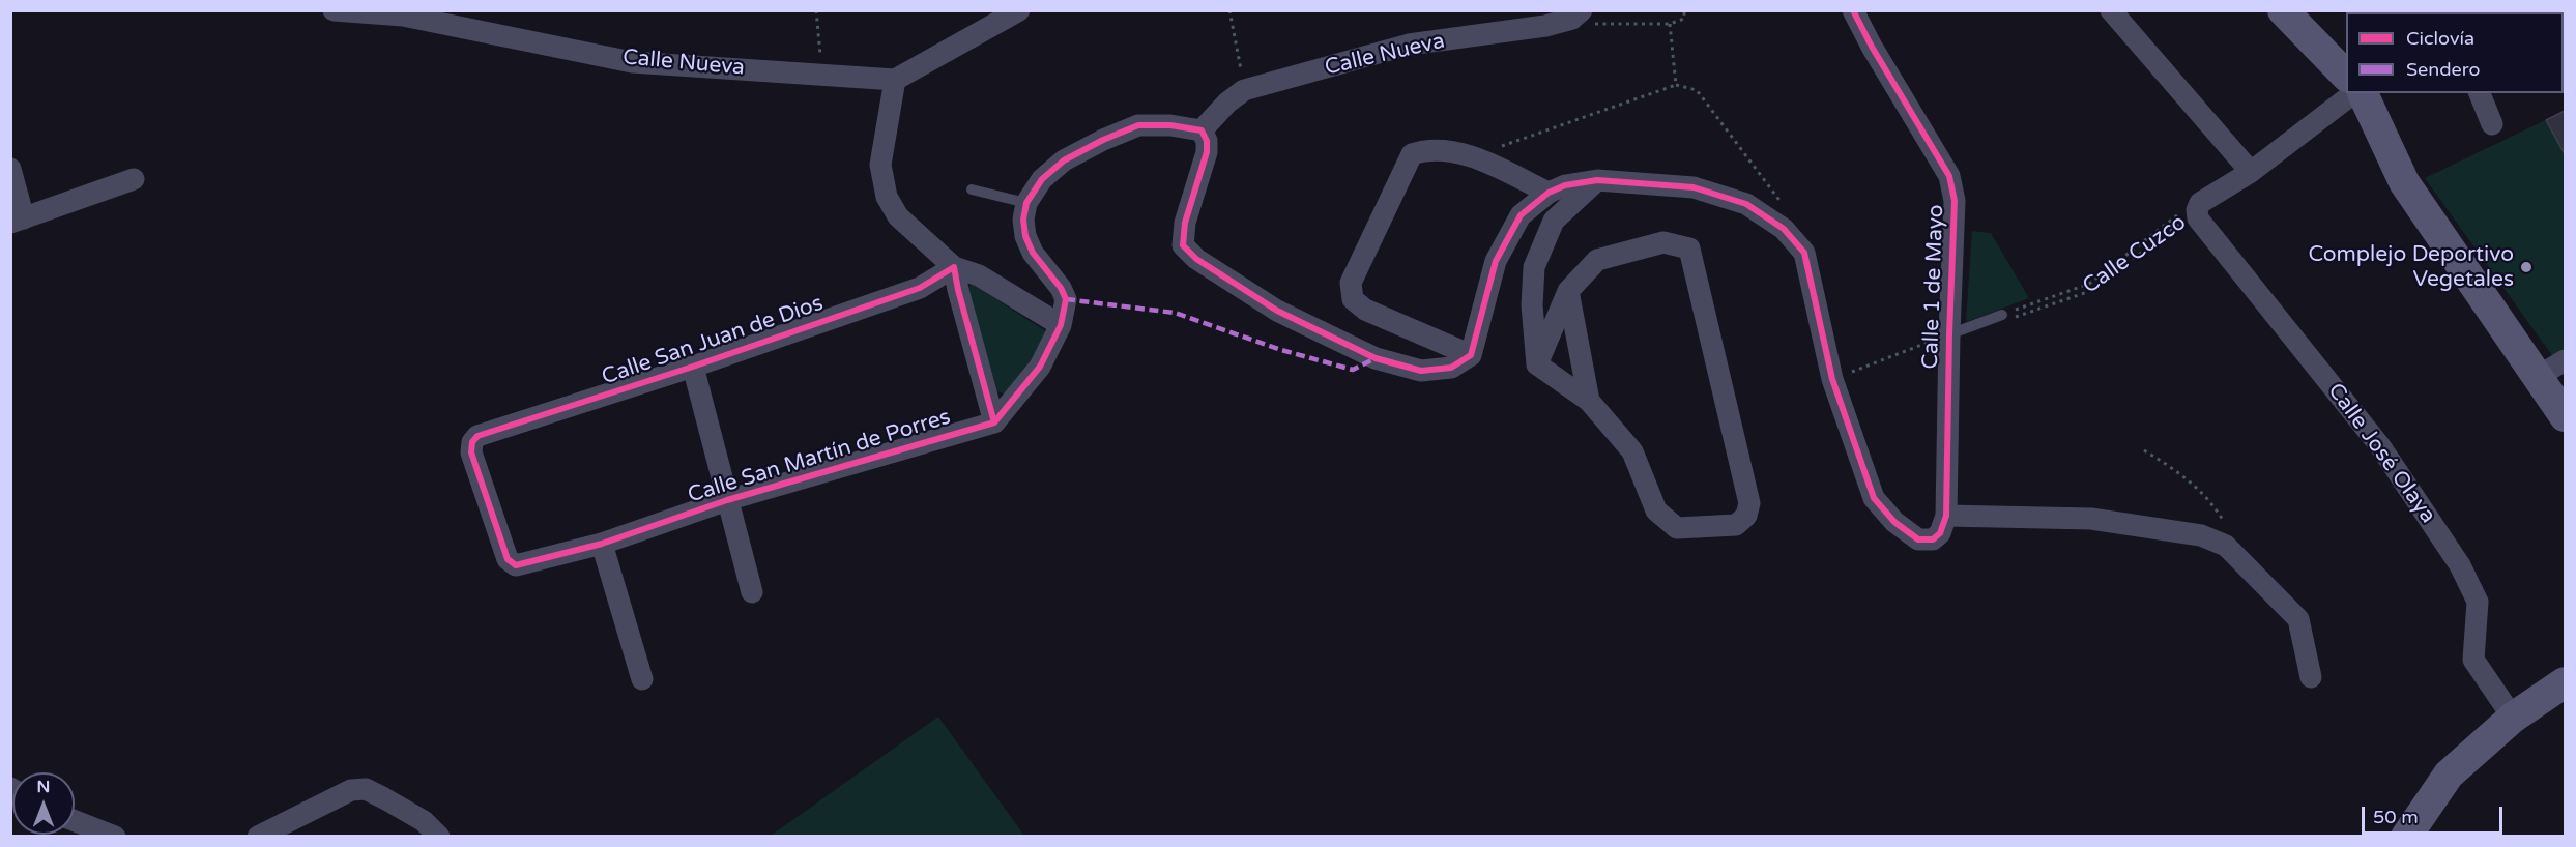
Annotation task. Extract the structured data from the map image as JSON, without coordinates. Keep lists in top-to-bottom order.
{
  "streets": {
    "street": [
      "Calle Nueva",
      "Calle Cuzco",
      "Calle 1 de Mayo",
      "Calle San Juan de Dios",
      "Calle José Olaya",
      "Calle San Martín de Porres"
    ]
  },
  "crossings": [
    ["Calle Cuzco", "Calle José Olaya"],
    ["Calle San Juan de Dios", "Calle San Martín de Porres"]
  ],
  "places": ["Complejo Deportivo Vegetales"],
  "legend": ["Ciclovía", "Sendero"],
  "scale_bar": "50 m",
  "north": "top"
}
